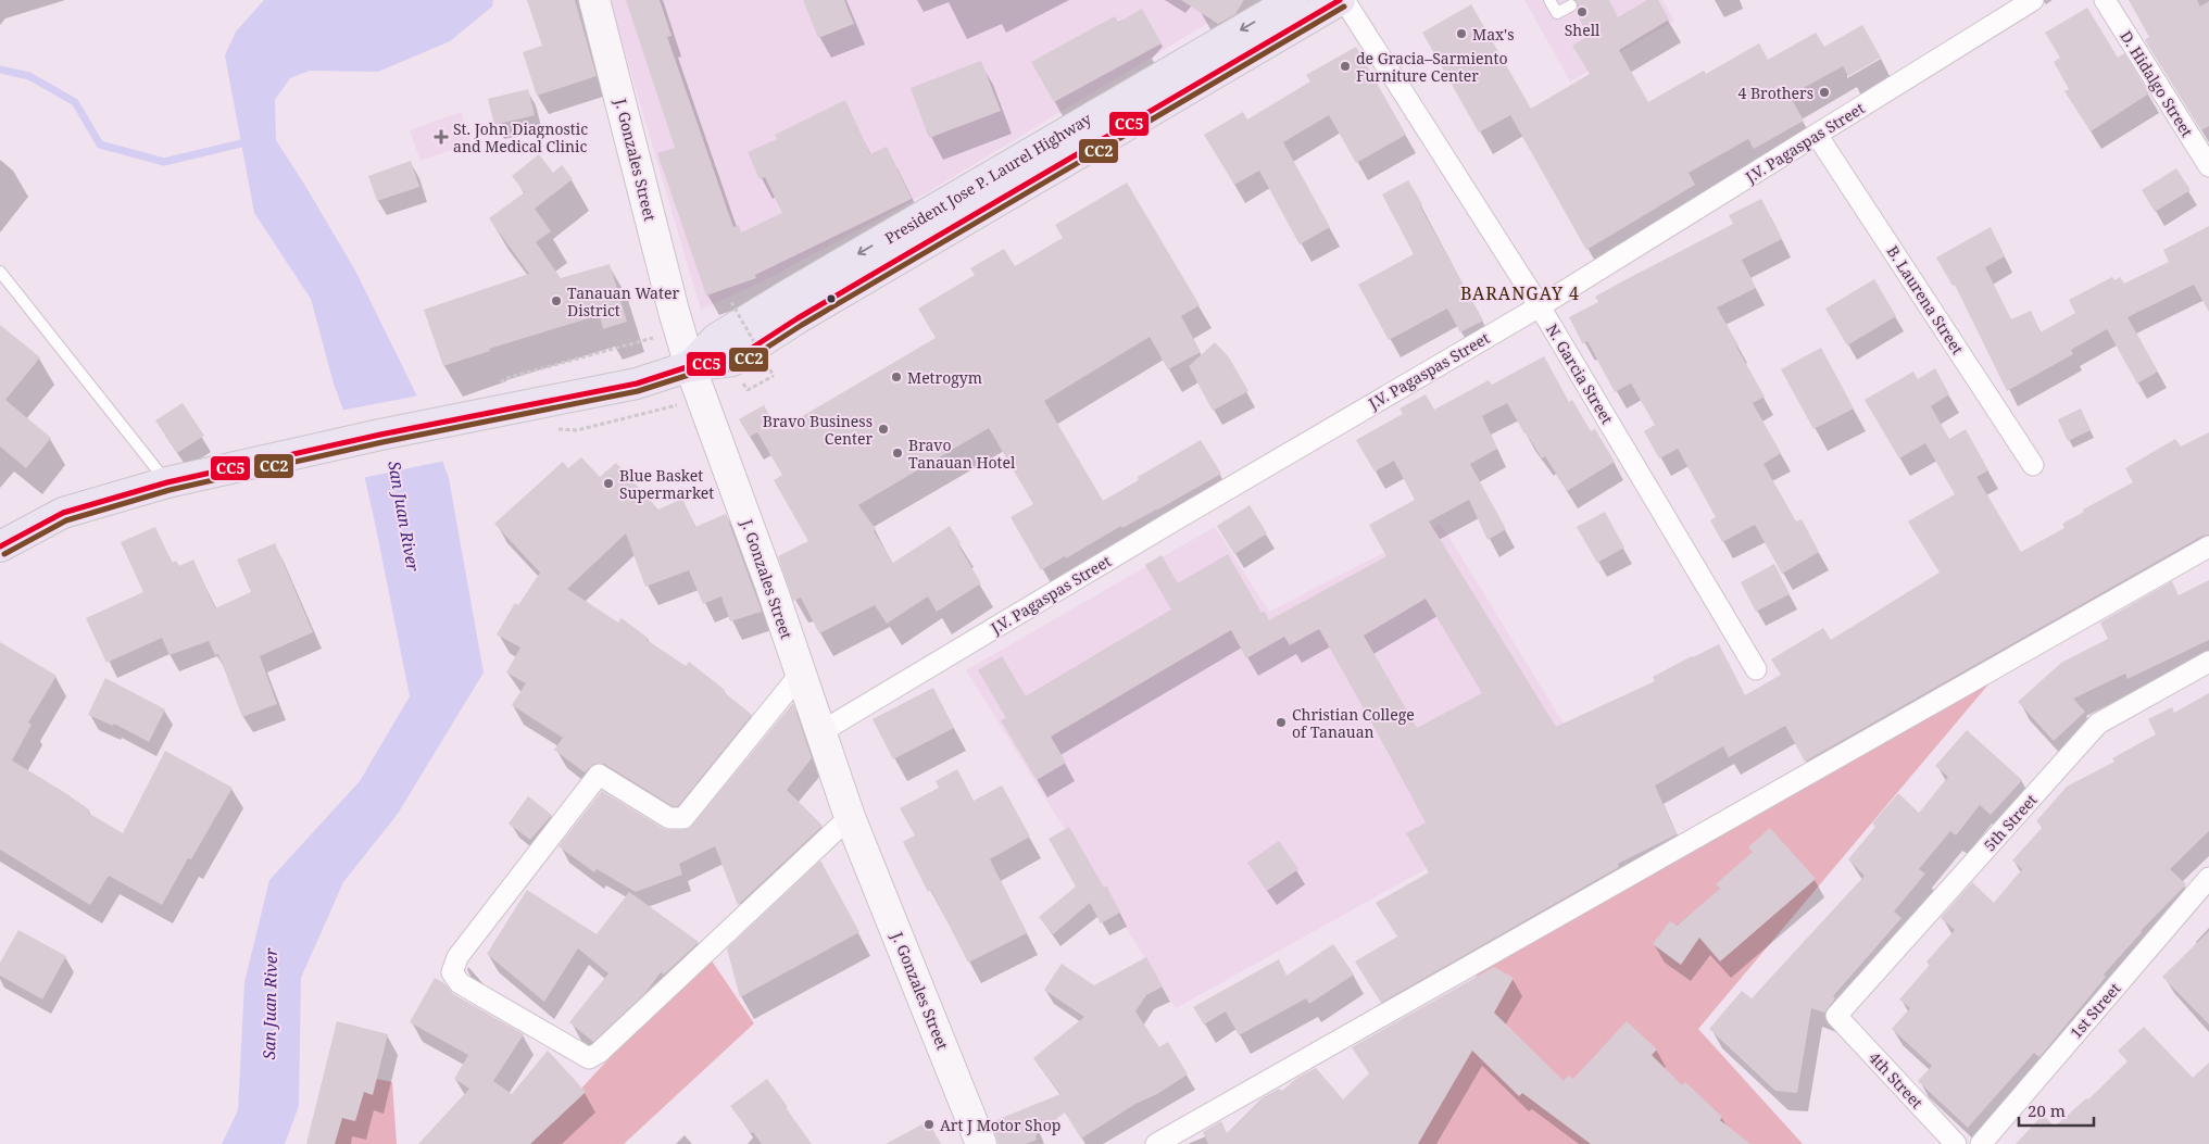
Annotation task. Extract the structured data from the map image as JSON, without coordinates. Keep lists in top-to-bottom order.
{
  "streets": {
    "highway": ["President Jose P. Laurel Highway"],
    "main road": ["J. Gonzales Street"],
    "street": [
      "D. Hidalgo Street",
      "J.V. Pagaspas Street",
      "B. Laurena Street",
      "N. Garcia Street",
      "5th Street",
      "1st Street",
      "4th Street"
    ]
  },
  "crossings": [
    ["J.V. Pagaspas Street", "J. Gonzales Street"],
    ["J.V. Pagaspas Street", "B. Laurena Street"],
    ["J.V. Pagaspas Street", "N. Garcia Street"],
    ["J. Gonzales Street", "President Jose P. Laurel Highway"],
    ["5th Street", "4th Street"]
  ],
  "districts": ["BARANGAY 4"],
  "water": ["San Juan River"],
  "places": {
    "other": [
      "Shell",
      "Max's",
      "de Gracia–Sarmiento Furniture Center",
      "4 Brothers",
      "Tanauan Water District",
      "Metrogym",
      "Bravo Business Center",
      "Bravo Tanauan Hotel",
      "Blue Basket Supermarket",
      "Christian College of Tanauan",
      "Art J Motor Shop"
    ],
    "health": ["St. John Diagnostic and Medical Clinic"]
  },
  "lines": ["transit line CC5", "transit line CC2"],
  "scale_bar": "20 m"
}
